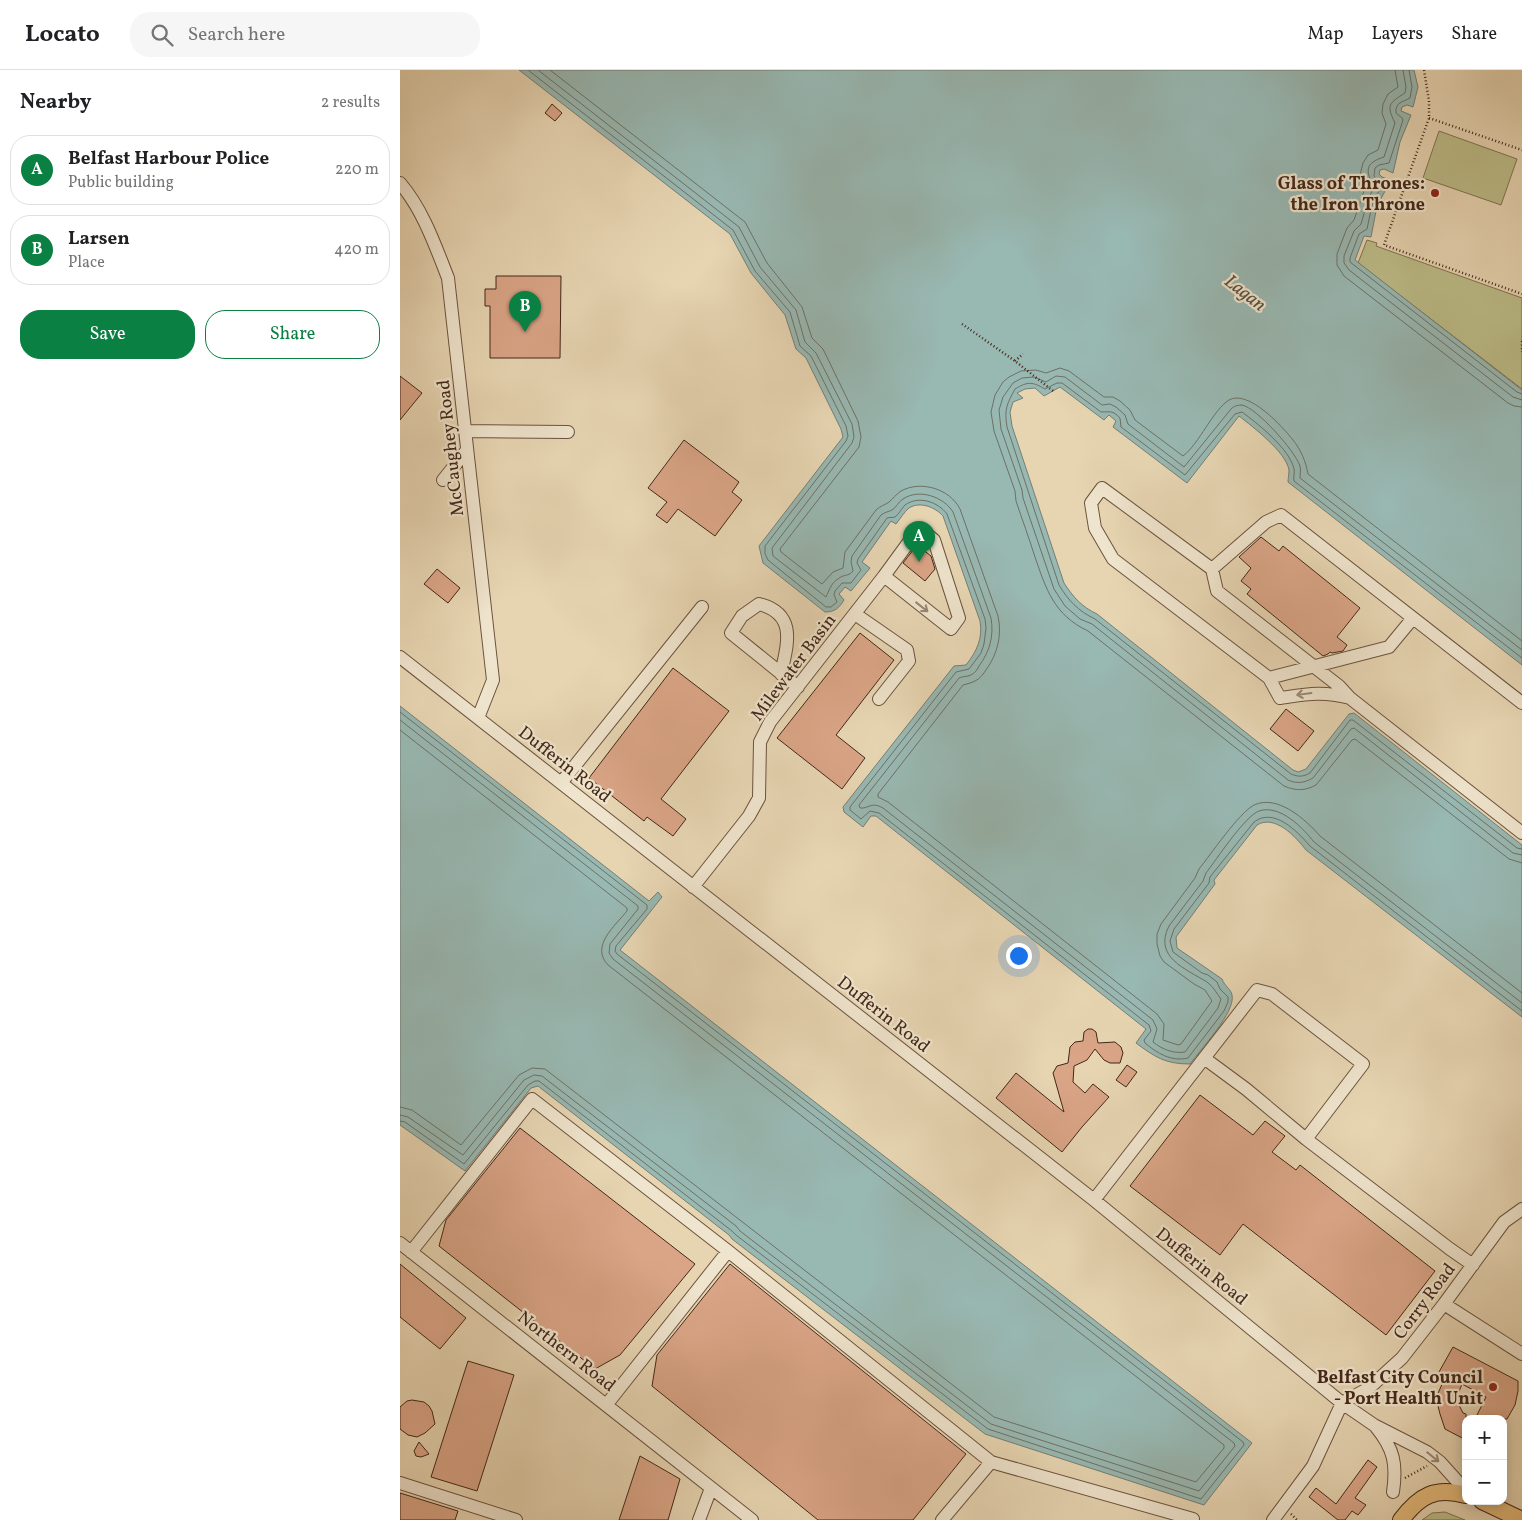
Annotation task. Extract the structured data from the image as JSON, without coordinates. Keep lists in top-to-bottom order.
{
  "streets": {
    "street": [
      "McCaughey Road",
      "Milewater Basin",
      "Dufferin Road",
      "Corry Road",
      "Northern Road"
    ]
  },
  "crossings": [
    ["McCaughey Road", "Dufferin Road"],
    ["Milewater Basin", "Dufferin Road"],
    ["Dufferin Road", "Corry Road"]
  ],
  "water": ["Lagan"],
  "places": ["Glass of Thrones: the Iron Throne", "Belfast City Council - Port Health Unit"],
  "page": {
    "header": "Locato",
    "search": "Search here",
    "nav": ["Map", "Layers", "Share"],
    "heading": ["Nearby", "2 results"],
    "list": [
      {
        "mark": "A",
        "name": "Belfast Harbour Police",
        "note": "Public building",
        "value": "220 m"
      },
      {
        "mark": "B",
        "name": "Larsen",
        "note": "Place",
        "value": "420 m"
      }
    ],
    "pins": ["B", "A"],
    "buttons": ["Save", "Share"],
    "map_buttons": ["+", "−"]
  }
}
